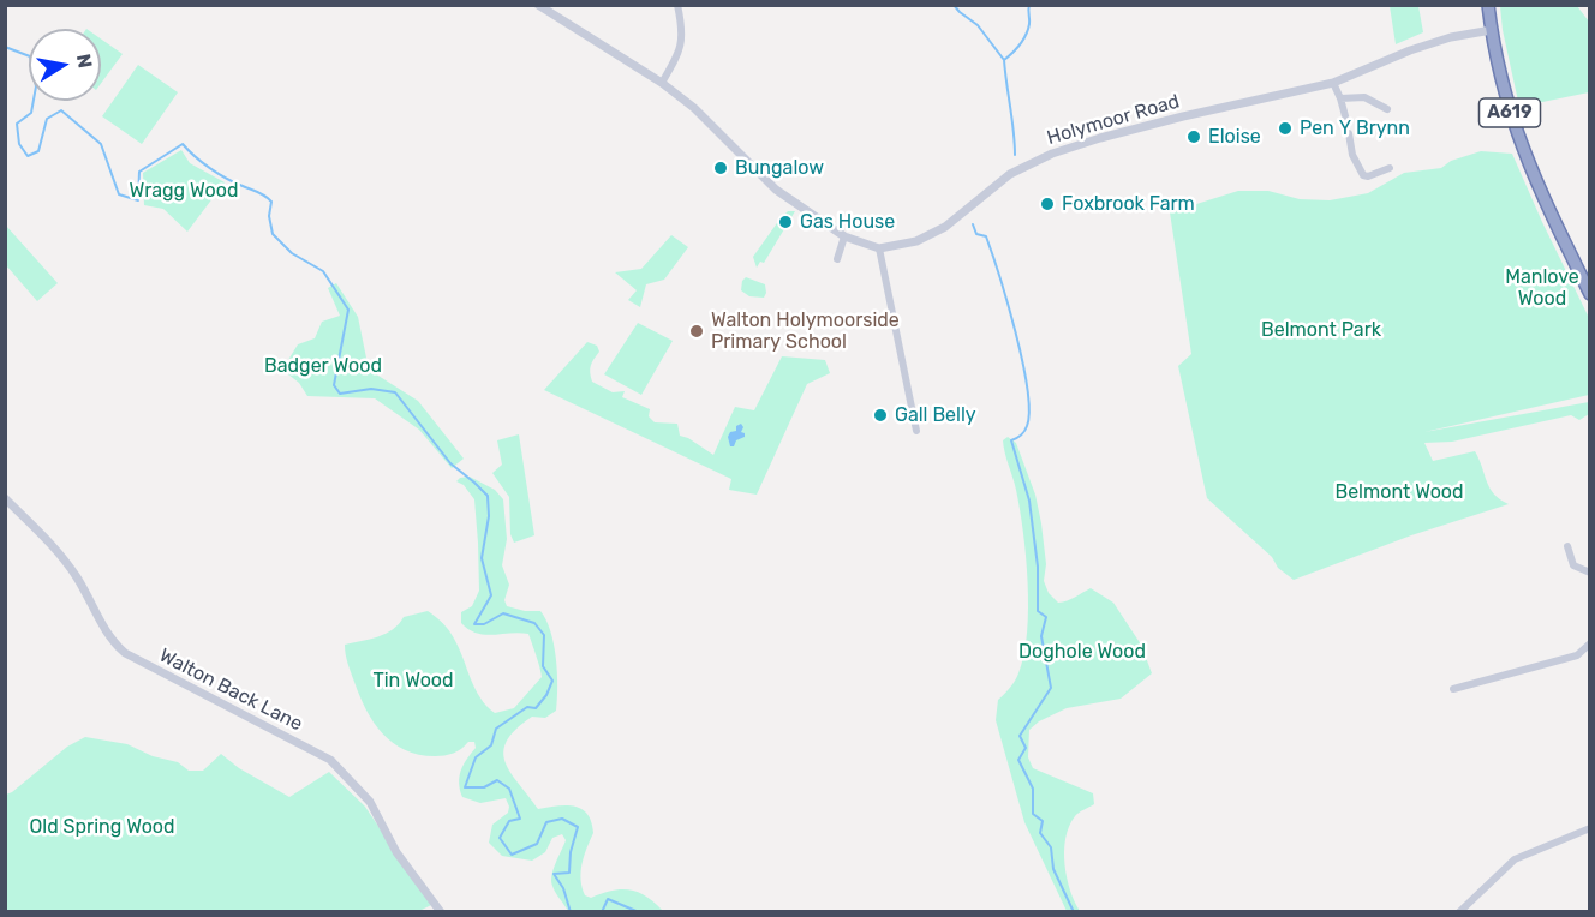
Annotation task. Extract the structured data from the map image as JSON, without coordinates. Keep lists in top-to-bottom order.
{
  "streets": {
    "highway": ["A619"],
    "street": ["Holymoor Road", "Walton Back Lane"]
  },
  "crossings": [
    ["A619", "Holymoor Road"]
  ],
  "parks": [
    "Wragg Wood",
    "Manlove Wood",
    "Belmont Park",
    "Badger Wood",
    "Belmont Wood",
    "Doghole Wood",
    "Tin Wood",
    "Old Spring Wood"
  ],
  "places": [
    "Pen Y Brynn",
    "Eloise",
    "Bungalow",
    "Foxbrook Farm",
    "Gas House",
    "Walton Holymoorside Primary School",
    "Gall Belly"
  ],
  "north": "right"
}
